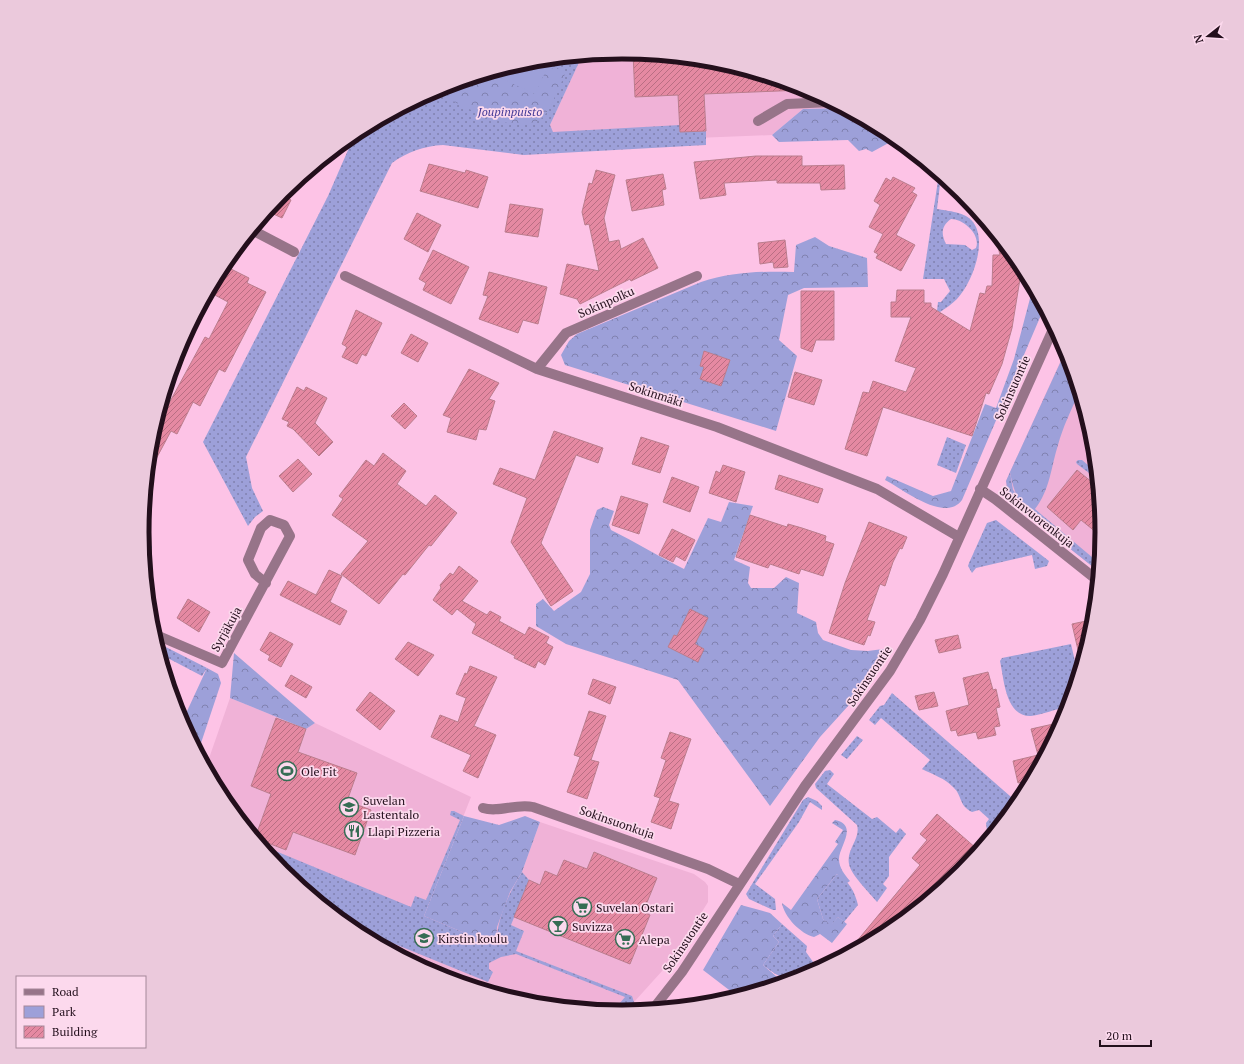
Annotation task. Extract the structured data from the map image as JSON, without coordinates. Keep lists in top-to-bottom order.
{
  "streets": {
    "street": [
      "Sokinpolku",
      "Sokinsuontie",
      "Sokinmäki",
      "Sokinvuorenkuja",
      "Syrjäkuja",
      "Sokinsuonkuja"
    ]
  },
  "crossings": [
    ["Sokinpolku", "Sokinmäki"],
    ["Sokinsuontie", "Sokinmäki"],
    ["Sokinsuontie", "Sokinvuorenkuja"],
    ["Sokinsuontie", "Sokinsuonkuja"]
  ],
  "parks": ["Joupinpuisto"],
  "places": {
    "sports": ["Ole Fit"],
    "school or university": ["Suvelan Lastentalo", "Kirstin koulu"],
    "restaurant": ["Llapi Pizzeria"],
    "supermarket": ["Suvelan Ostari", "Alepa"],
    "bar": ["Suvizza"]
  },
  "legend": ["Road", "Park", "Building"],
  "scale_bar": "20 m",
  "north": "left"
}
